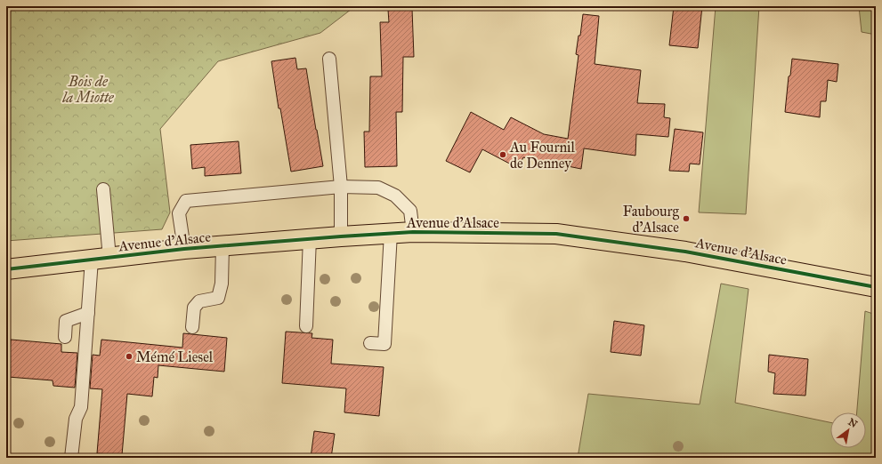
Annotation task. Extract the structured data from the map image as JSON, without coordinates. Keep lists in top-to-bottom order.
{
  "streets": {
    "main road": ["Avenue d'Alsace"]
  },
  "parks": ["Bois de la Miotte"],
  "places": ["Au Fournil de Denney", "Faubourg d'Alsace", "Mémé Liesel"],
  "north": "top right"
}
